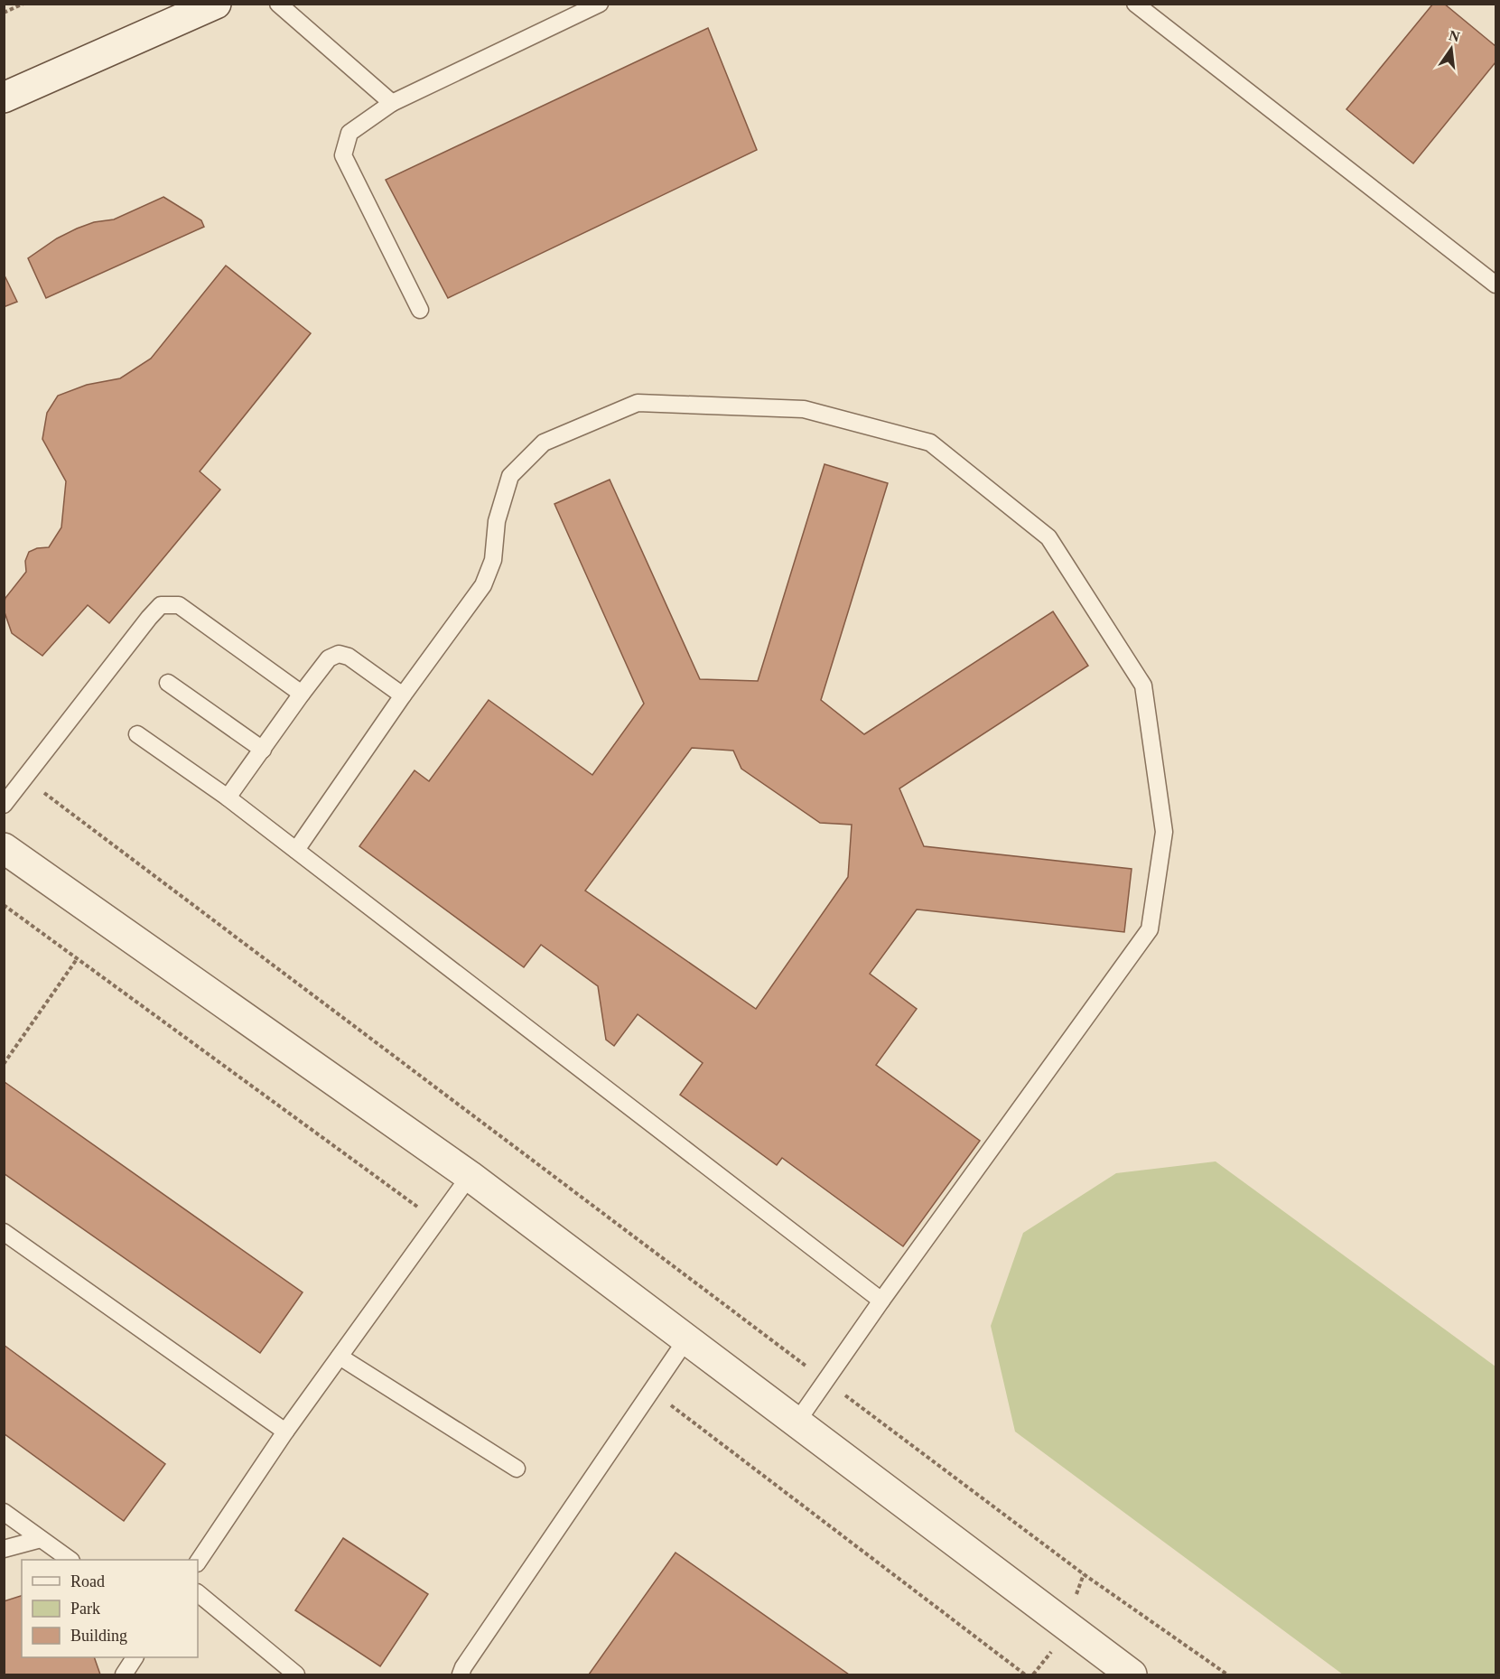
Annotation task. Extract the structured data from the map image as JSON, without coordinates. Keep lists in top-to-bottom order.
{
  "legend": ["Road", "Park", "Building"],
  "north": "top"
}
